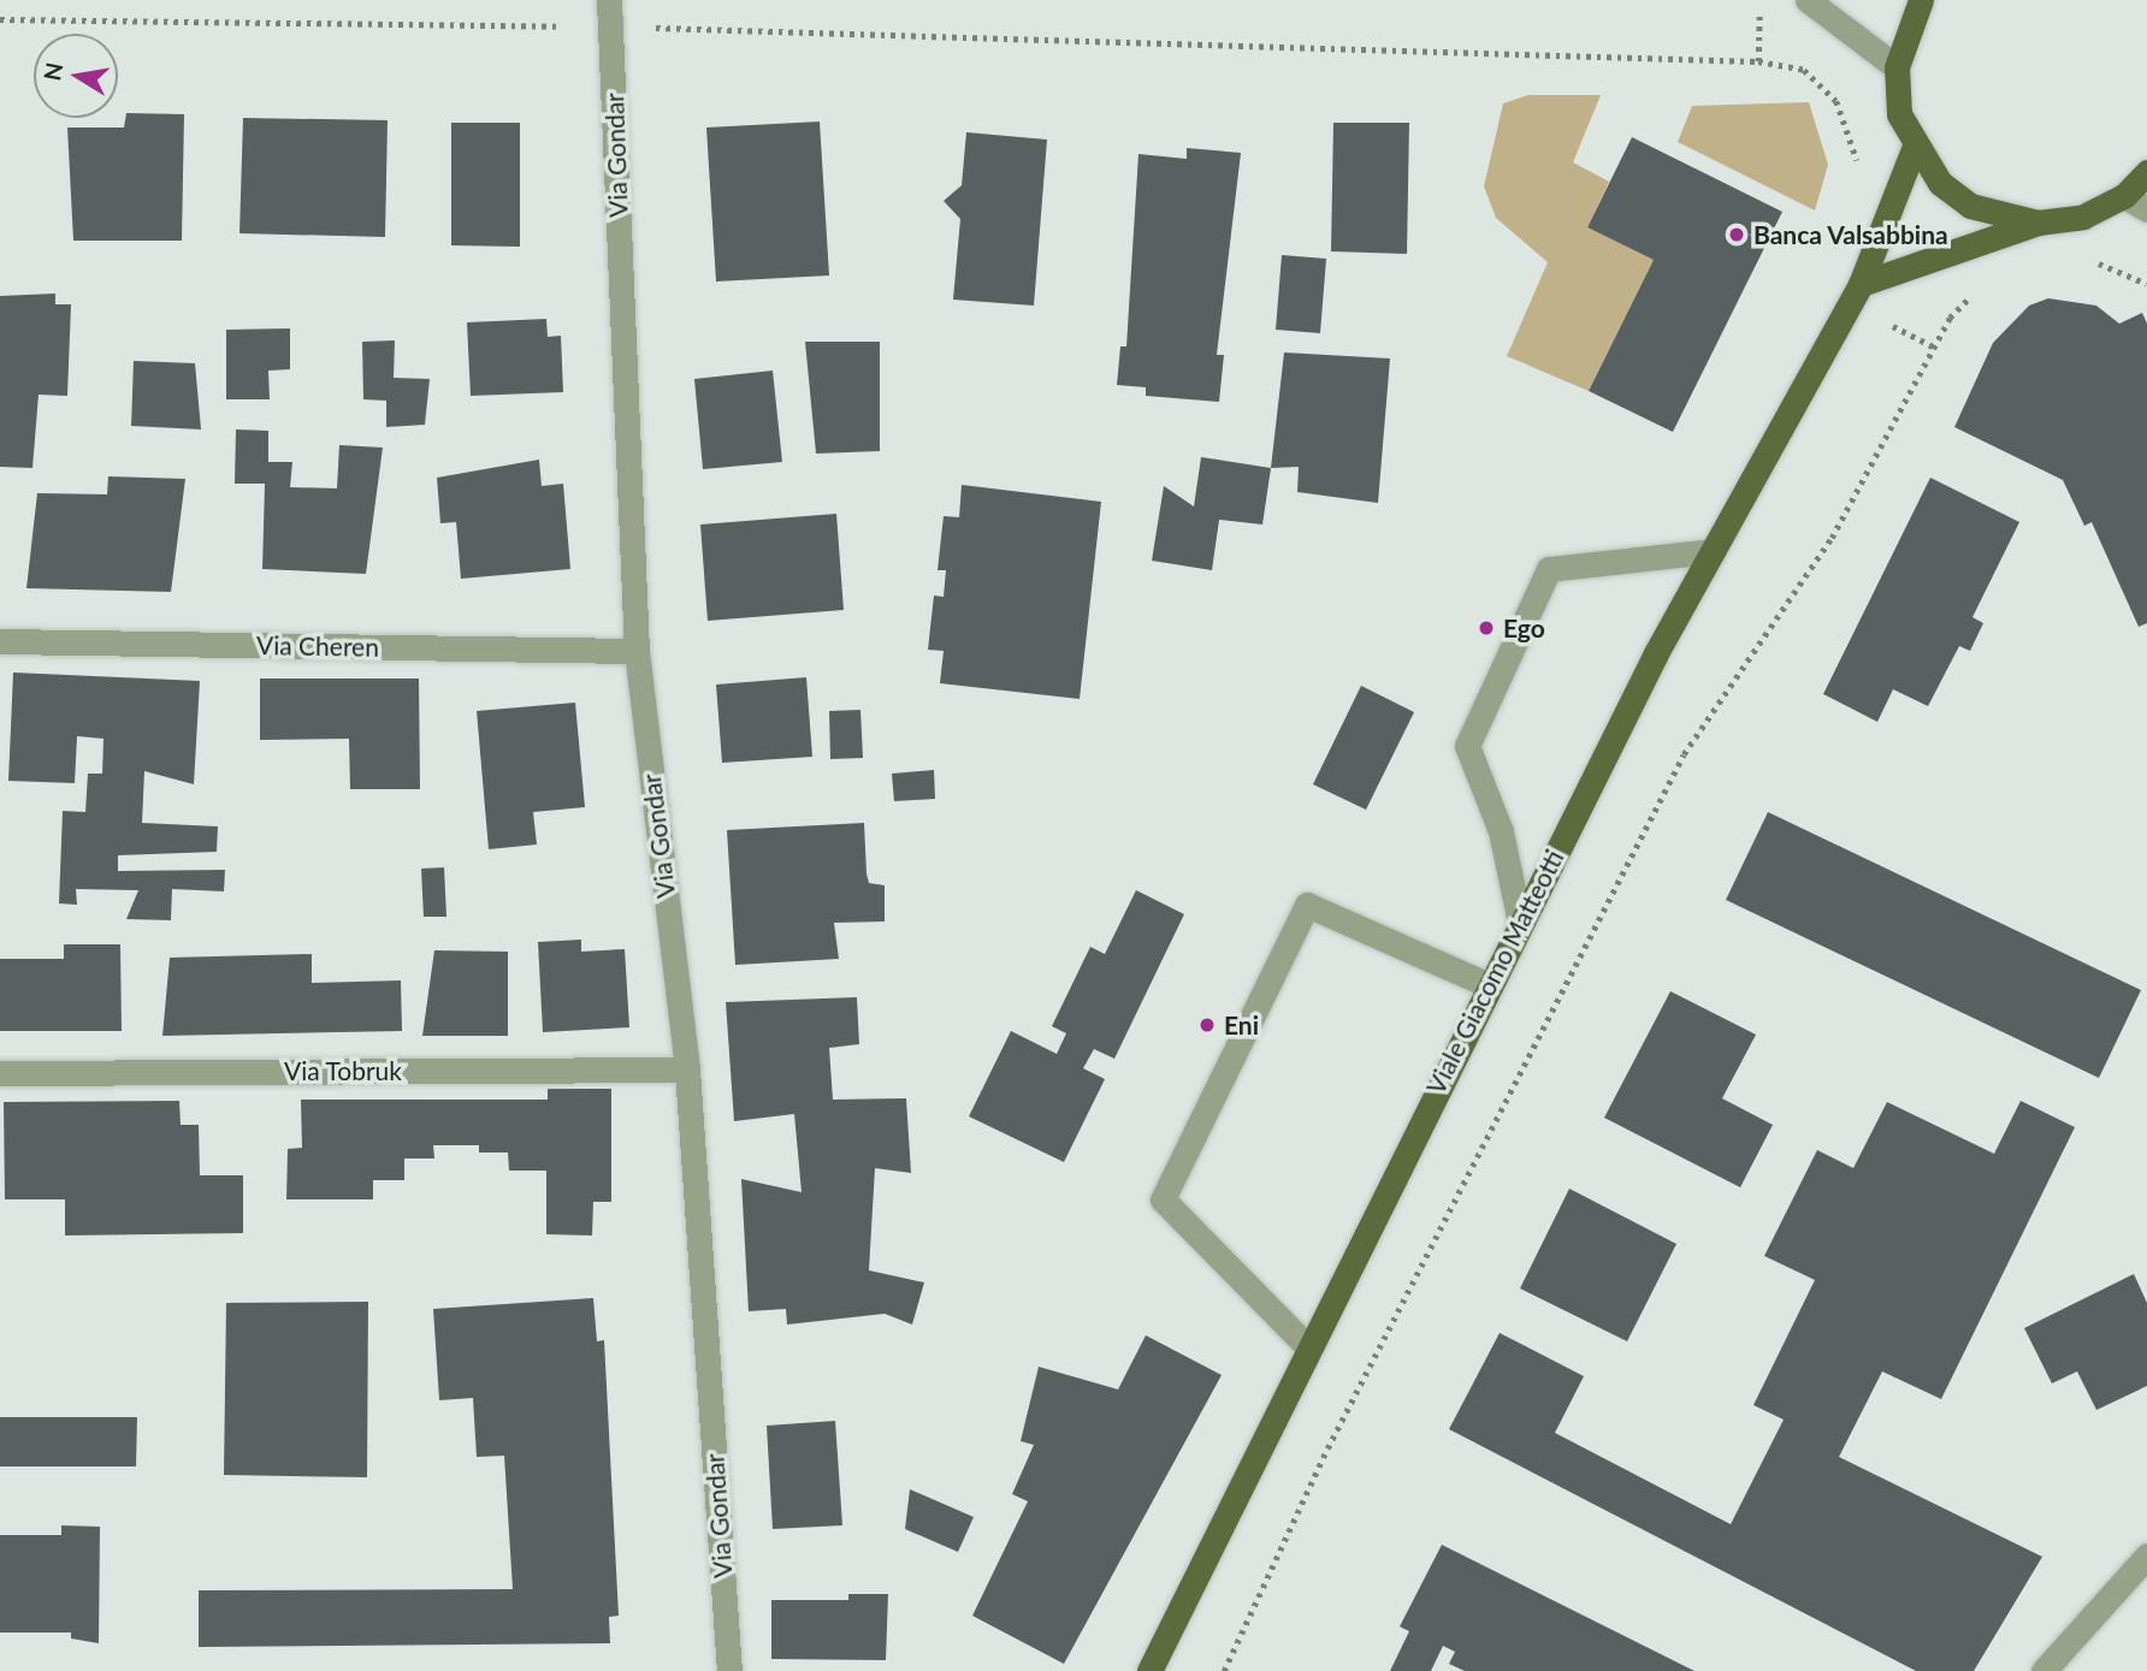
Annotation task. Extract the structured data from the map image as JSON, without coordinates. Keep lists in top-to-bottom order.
{
  "streets": {
    "main road": ["Viale Giacomo Matteotti"],
    "street": ["Via Gondar", "Via Cheren", "Via Tobruk"]
  },
  "crossings": [
    ["Via Gondar", "Via Cheren"],
    ["Via Gondar", "Via Tobruk"]
  ],
  "places": ["Banca Valsabbina", "Ego", "Eni"],
  "north": "left"
}
